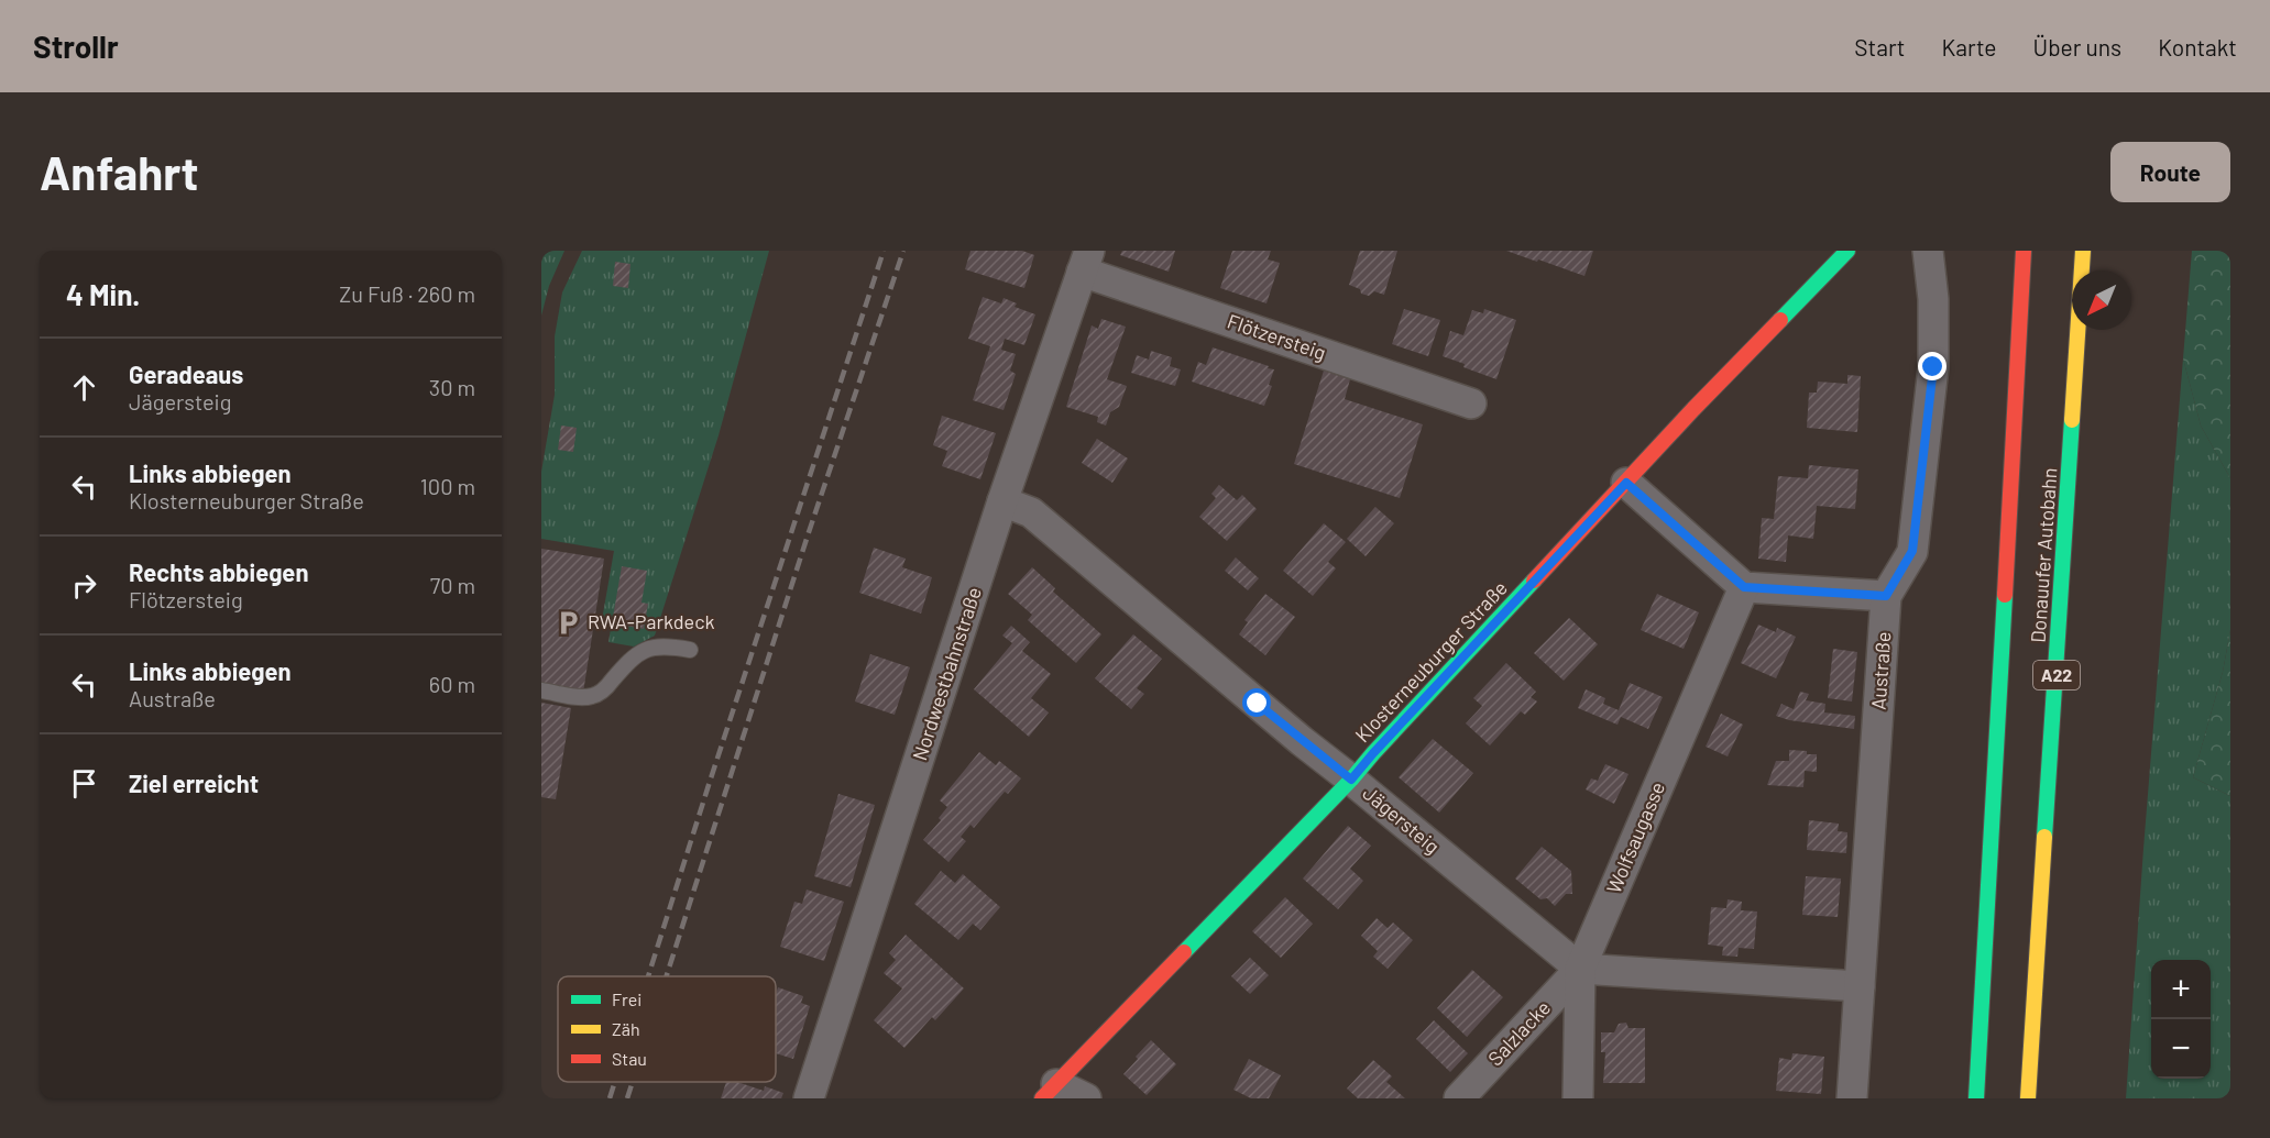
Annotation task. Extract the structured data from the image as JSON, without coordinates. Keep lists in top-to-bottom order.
{
  "streets": {
    "main road": ["Donauufer Autobahn", "Klosterneuburger Straße", "A22"],
    "street": [
      "Flötzersteig",
      "Austraße",
      "Nordwestbahnstraße",
      "Jägersteig",
      "Wolfsaugasse",
      "Salzlacke"
    ]
  },
  "crossings": [
    ["Flötzersteig", "Nordwestbahnstraße"],
    ["Klosterneuburger Straße", "Jägersteig"],
    ["Nordwestbahnstraße", "Jägersteig"],
    ["Jägersteig", "Wolfsaugasse"],
    ["Jägersteig", "Salzlacke"],
    ["Wolfsaugasse", "Salzlacke"]
  ],
  "places": {
    "parking": ["RWA-Parkdeck"]
  },
  "legend": ["Frei", "Zäh", "Stau"],
  "north": "bottom left",
  "page": {
    "header": "Strollr",
    "nav": [
      "Start",
      "Karte",
      "Über uns",
      "Kontakt"
    ],
    "buttons": "Route",
    "title": "Anfahrt",
    "heading": ["4 Min.", "Zu Fuß · 260 m"],
    "list": [
      ["Geradeaus", "Jägersteig", "30 m"],
      ["Links abbiegen", "Klosterneuburger Straße", "100 m"],
      ["Rechts abbiegen", "Flötzersteig", "70 m"],
      ["Links abbiegen", "Austraße", "60 m"],
      "Ziel erreicht"
    ],
    "map_buttons": ["+", "−"]
  }
}
